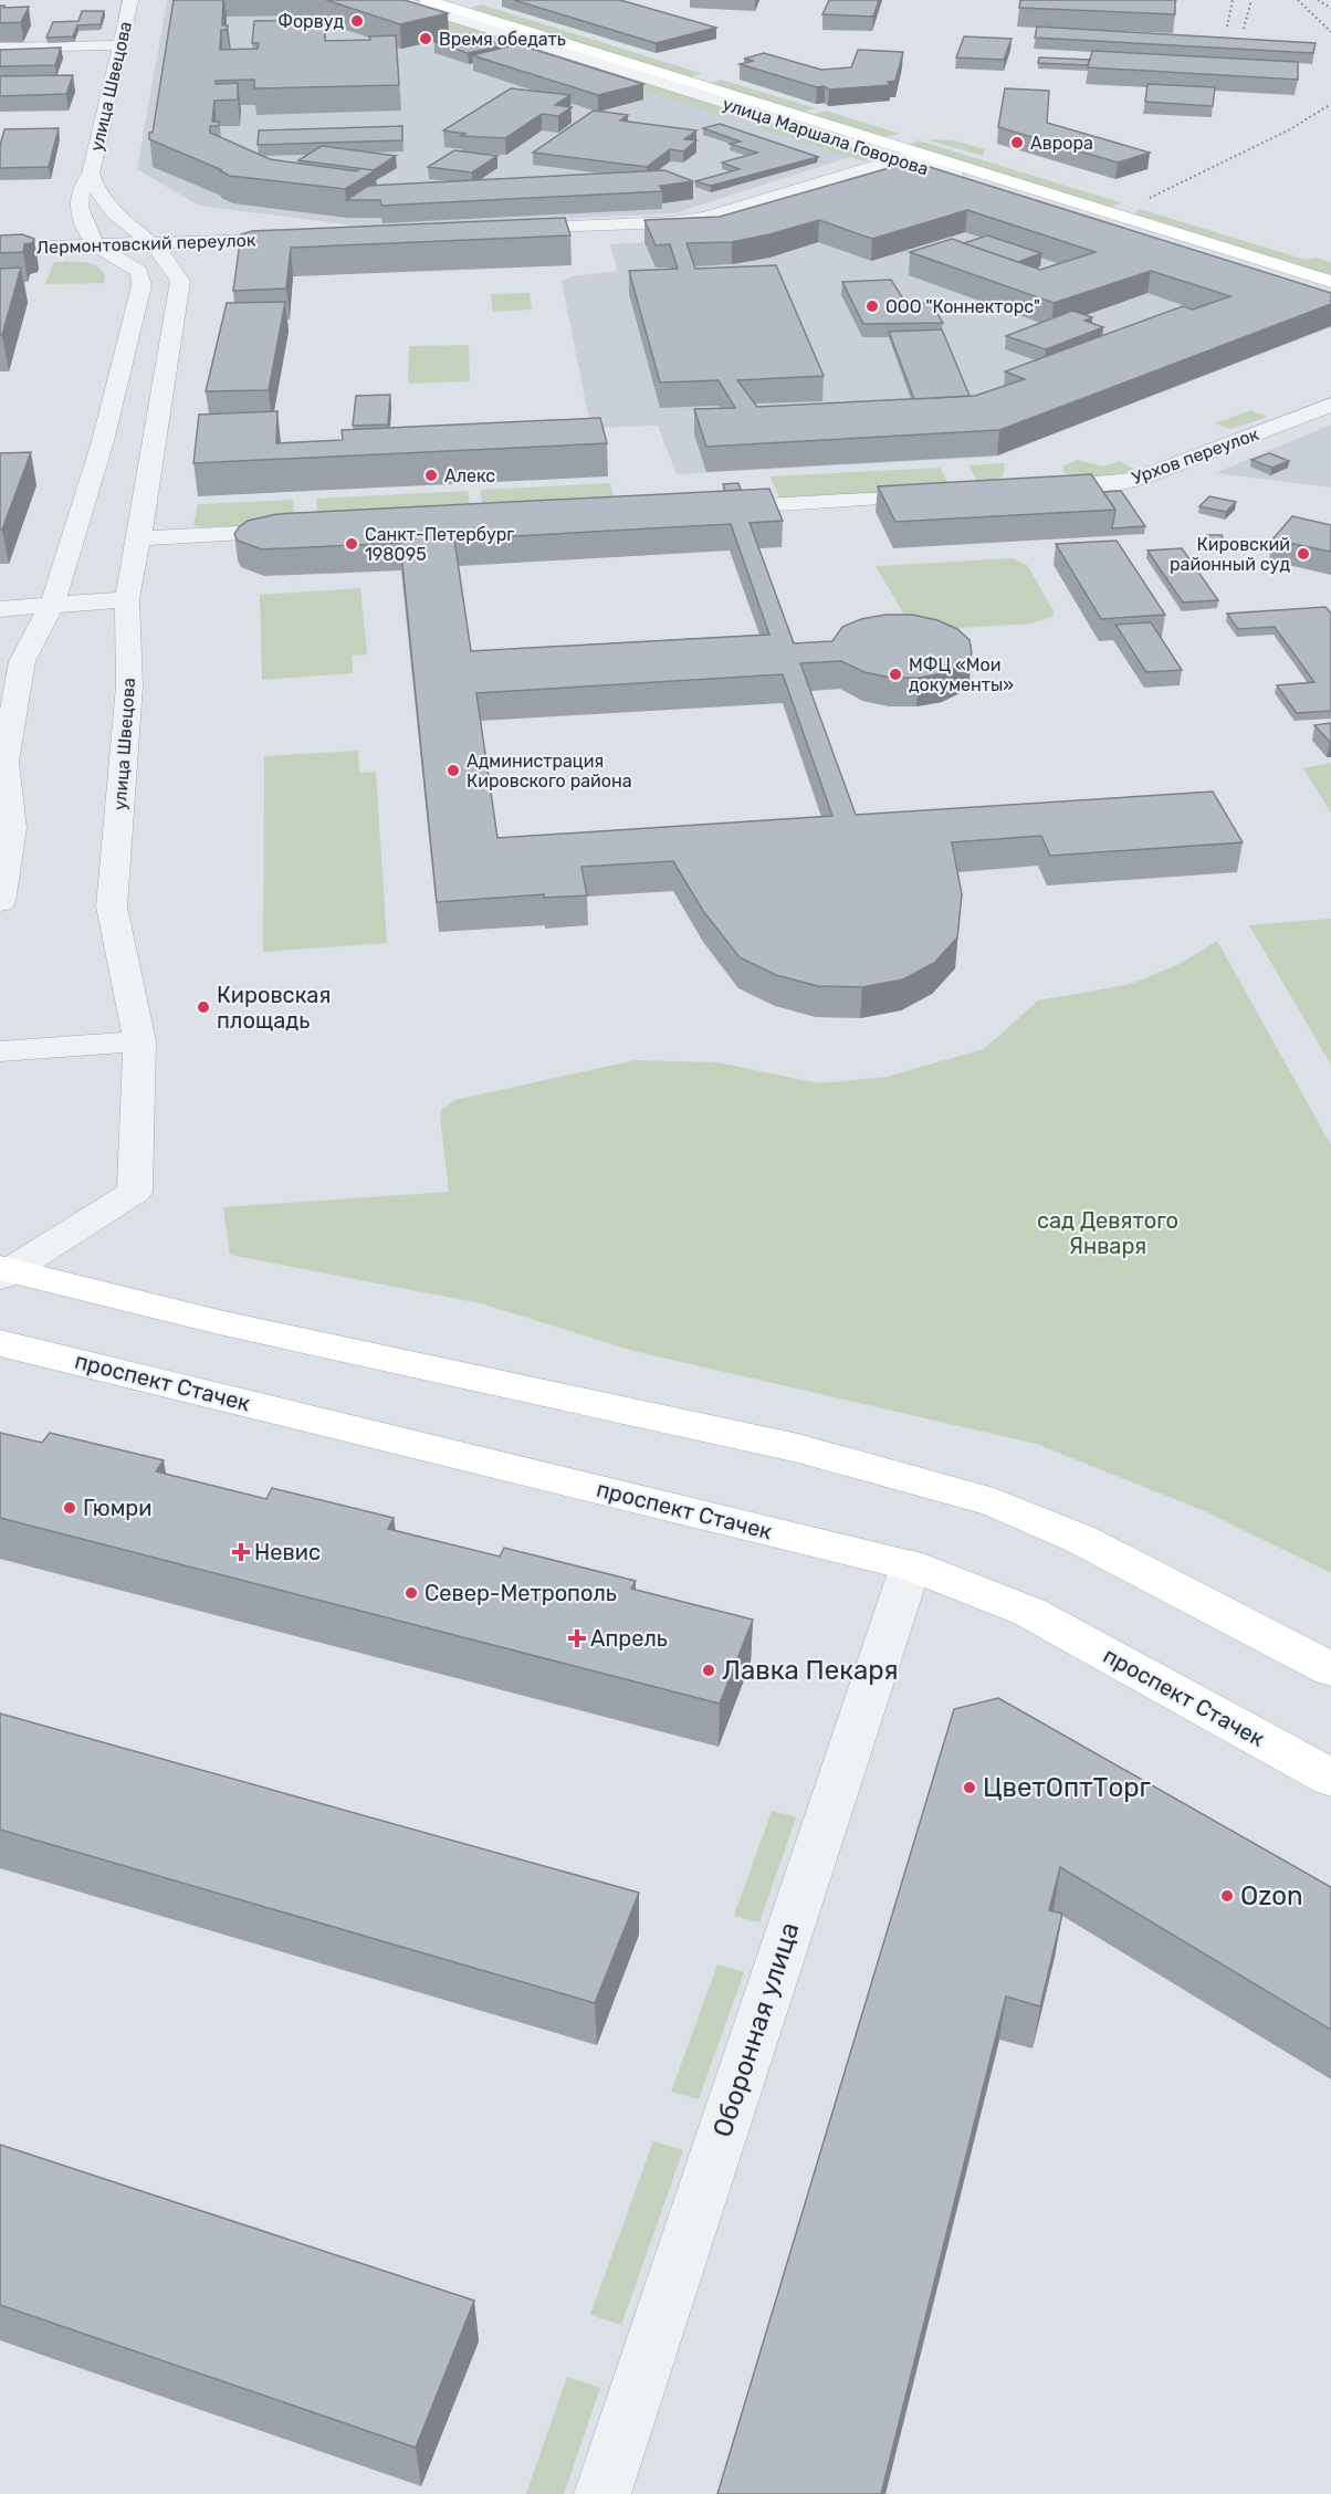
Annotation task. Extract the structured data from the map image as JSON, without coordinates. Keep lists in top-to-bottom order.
{
  "streets": {
    "main road": ["улица Маршала Говорова", "проспект Стачек"],
    "street": [
      "улица Швецова",
      "Лермонтовский переулок",
      "Урхов переулок",
      "Оборонная улица"
    ]
  },
  "crossings": [
    ["улица Швецова", "Лермонтовский переулок"],
    ["проспект Стачек", "Оборонная улица"]
  ],
  "parks": ["сад Девятого Января"],
  "places": {
    "other": [
      "Форвуд",
      "Время обедать",
      "Аврора",
      "ООО \"Коннекторс\"",
      "Алекс",
      "Санкт-Петербург 198095",
      "Кировский районный суд",
      "МФЦ «Мои документы»",
      "Администрация Кировского района",
      "Кировская площадь",
      "Гюмри",
      "Север-Метрополь",
      "Лавка Пекаря",
      "ЦветОптТорг",
      "Ozon"
    ],
    "health": ["Невис", "Апрель"]
  }
}
